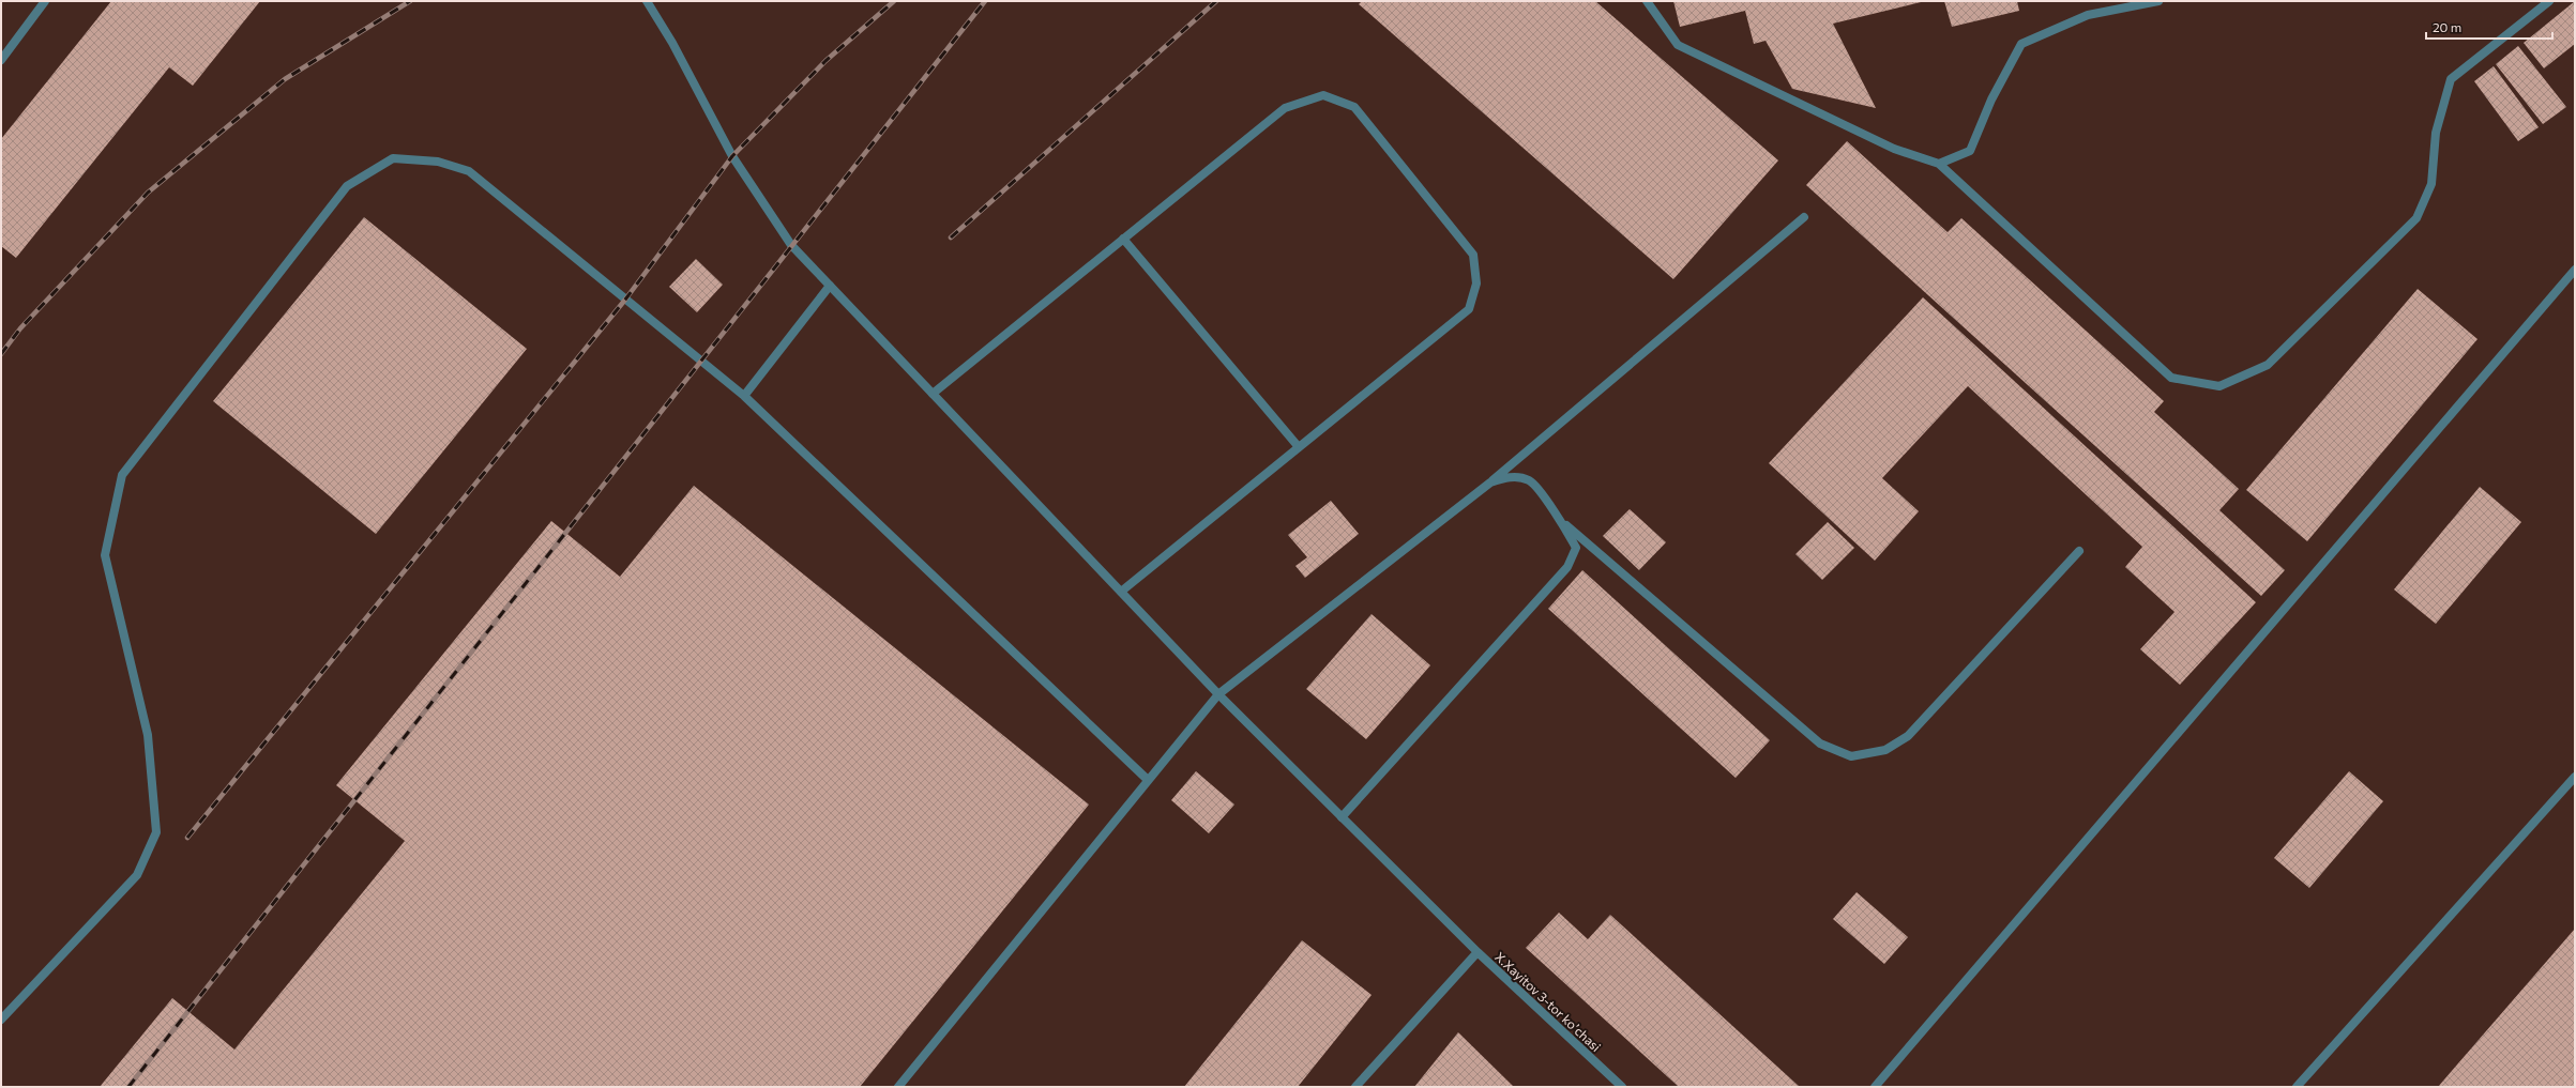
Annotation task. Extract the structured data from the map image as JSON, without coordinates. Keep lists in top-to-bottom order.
{
  "streets": {
    "street": ["X.Xayitov 3-tor koʼchasi"]
  },
  "scale_bar": "20 m"
}
